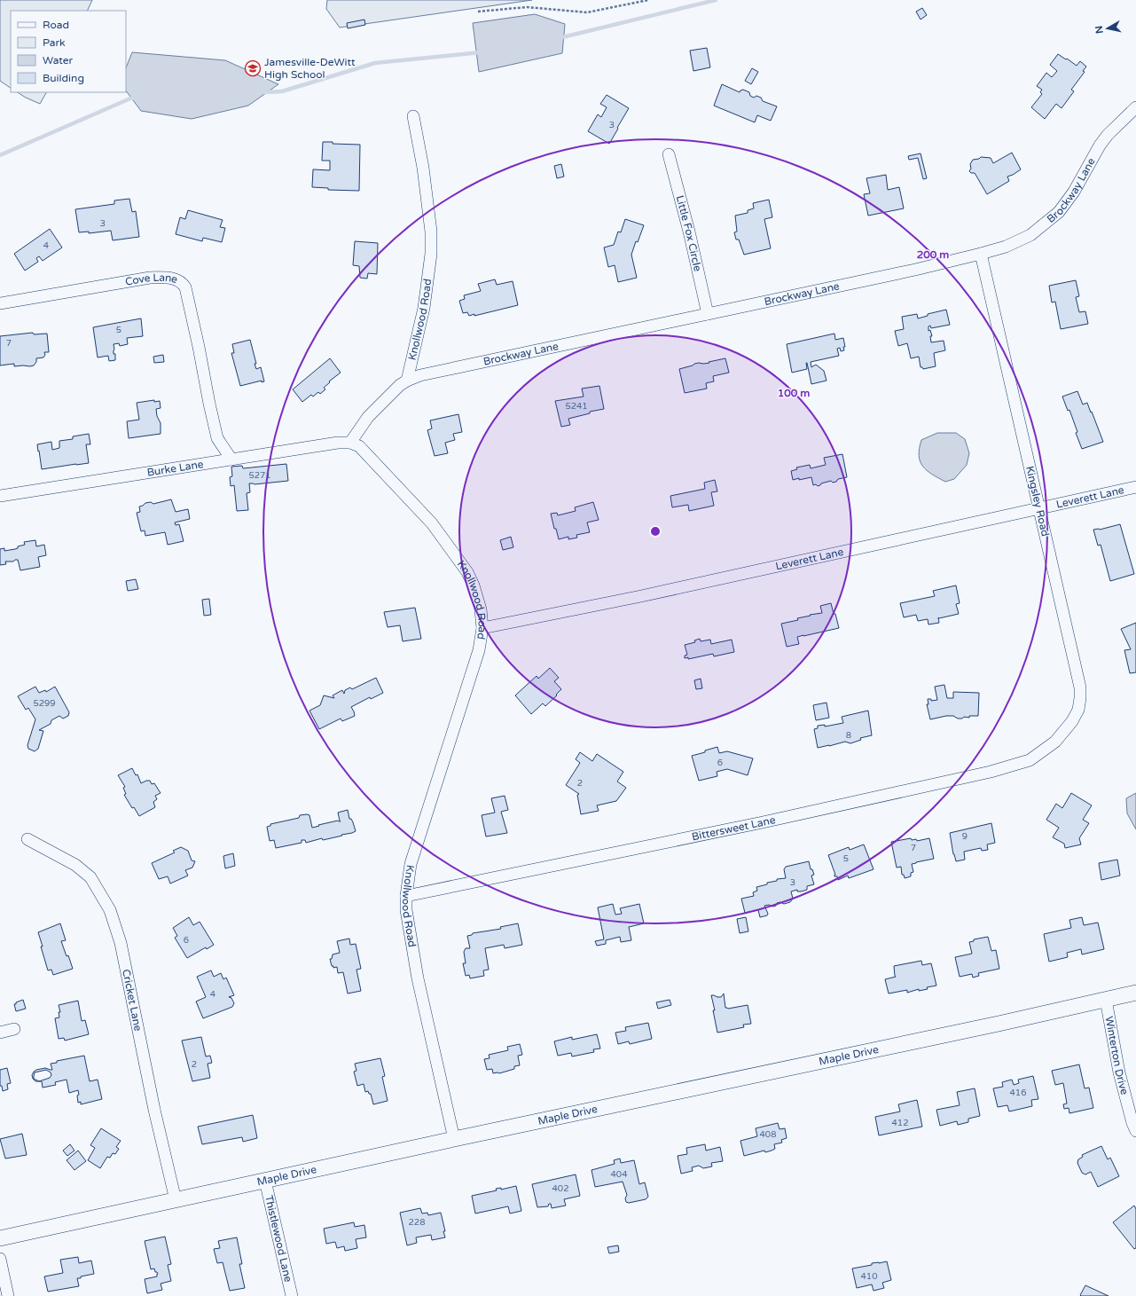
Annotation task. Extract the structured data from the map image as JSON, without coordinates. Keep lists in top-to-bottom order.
{
  "streets": {
    "street": [
      "Brockway Lane",
      "Little Fox Circle",
      "Cove Lane",
      "Knollwood Road",
      "Burke Lane",
      "Leverett Lane",
      "Kingsley Road",
      "Bittersweet Lane",
      "Cricket Lane",
      "Maple Drive",
      "Winterton Drive",
      "Thistlewood Lane"
    ]
  },
  "crossings": [
    ["Brockway Lane", "Little Fox Circle"],
    ["Brockway Lane", "Knollwood Road"],
    ["Brockway Lane", "Kingsley Road"],
    ["Cove Lane", "Burke Lane"],
    ["Knollwood Road", "Burke Lane"],
    ["Knollwood Road", "Leverett Lane"],
    ["Knollwood Road", "Bittersweet Lane"],
    ["Knollwood Road", "Maple Drive"],
    ["Leverett Lane", "Kingsley Road"],
    ["Kingsley Road", "Bittersweet Lane"],
    ["Cricket Lane", "Maple Drive"],
    ["Maple Drive", "Winterton Drive"],
    ["Maple Drive", "Thistlewood Lane"]
  ],
  "places": {
    "school or university": ["Jamesville-DeWitt High School"]
  },
  "house_numbers": [
    "3",
    "3",
    "4",
    "5",
    "7",
    "5241",
    "5271",
    "5299",
    "8",
    "6",
    "2",
    "9",
    "7",
    "5",
    "3",
    "6",
    "4",
    "2",
    "416",
    "412",
    "408",
    "404",
    "402",
    "228",
    "410"
  ],
  "legend": [
    "Road",
    "Park",
    "Water",
    "Building"
  ],
  "north": "left",
  "rings": ["200 m", "100 m"]
}
